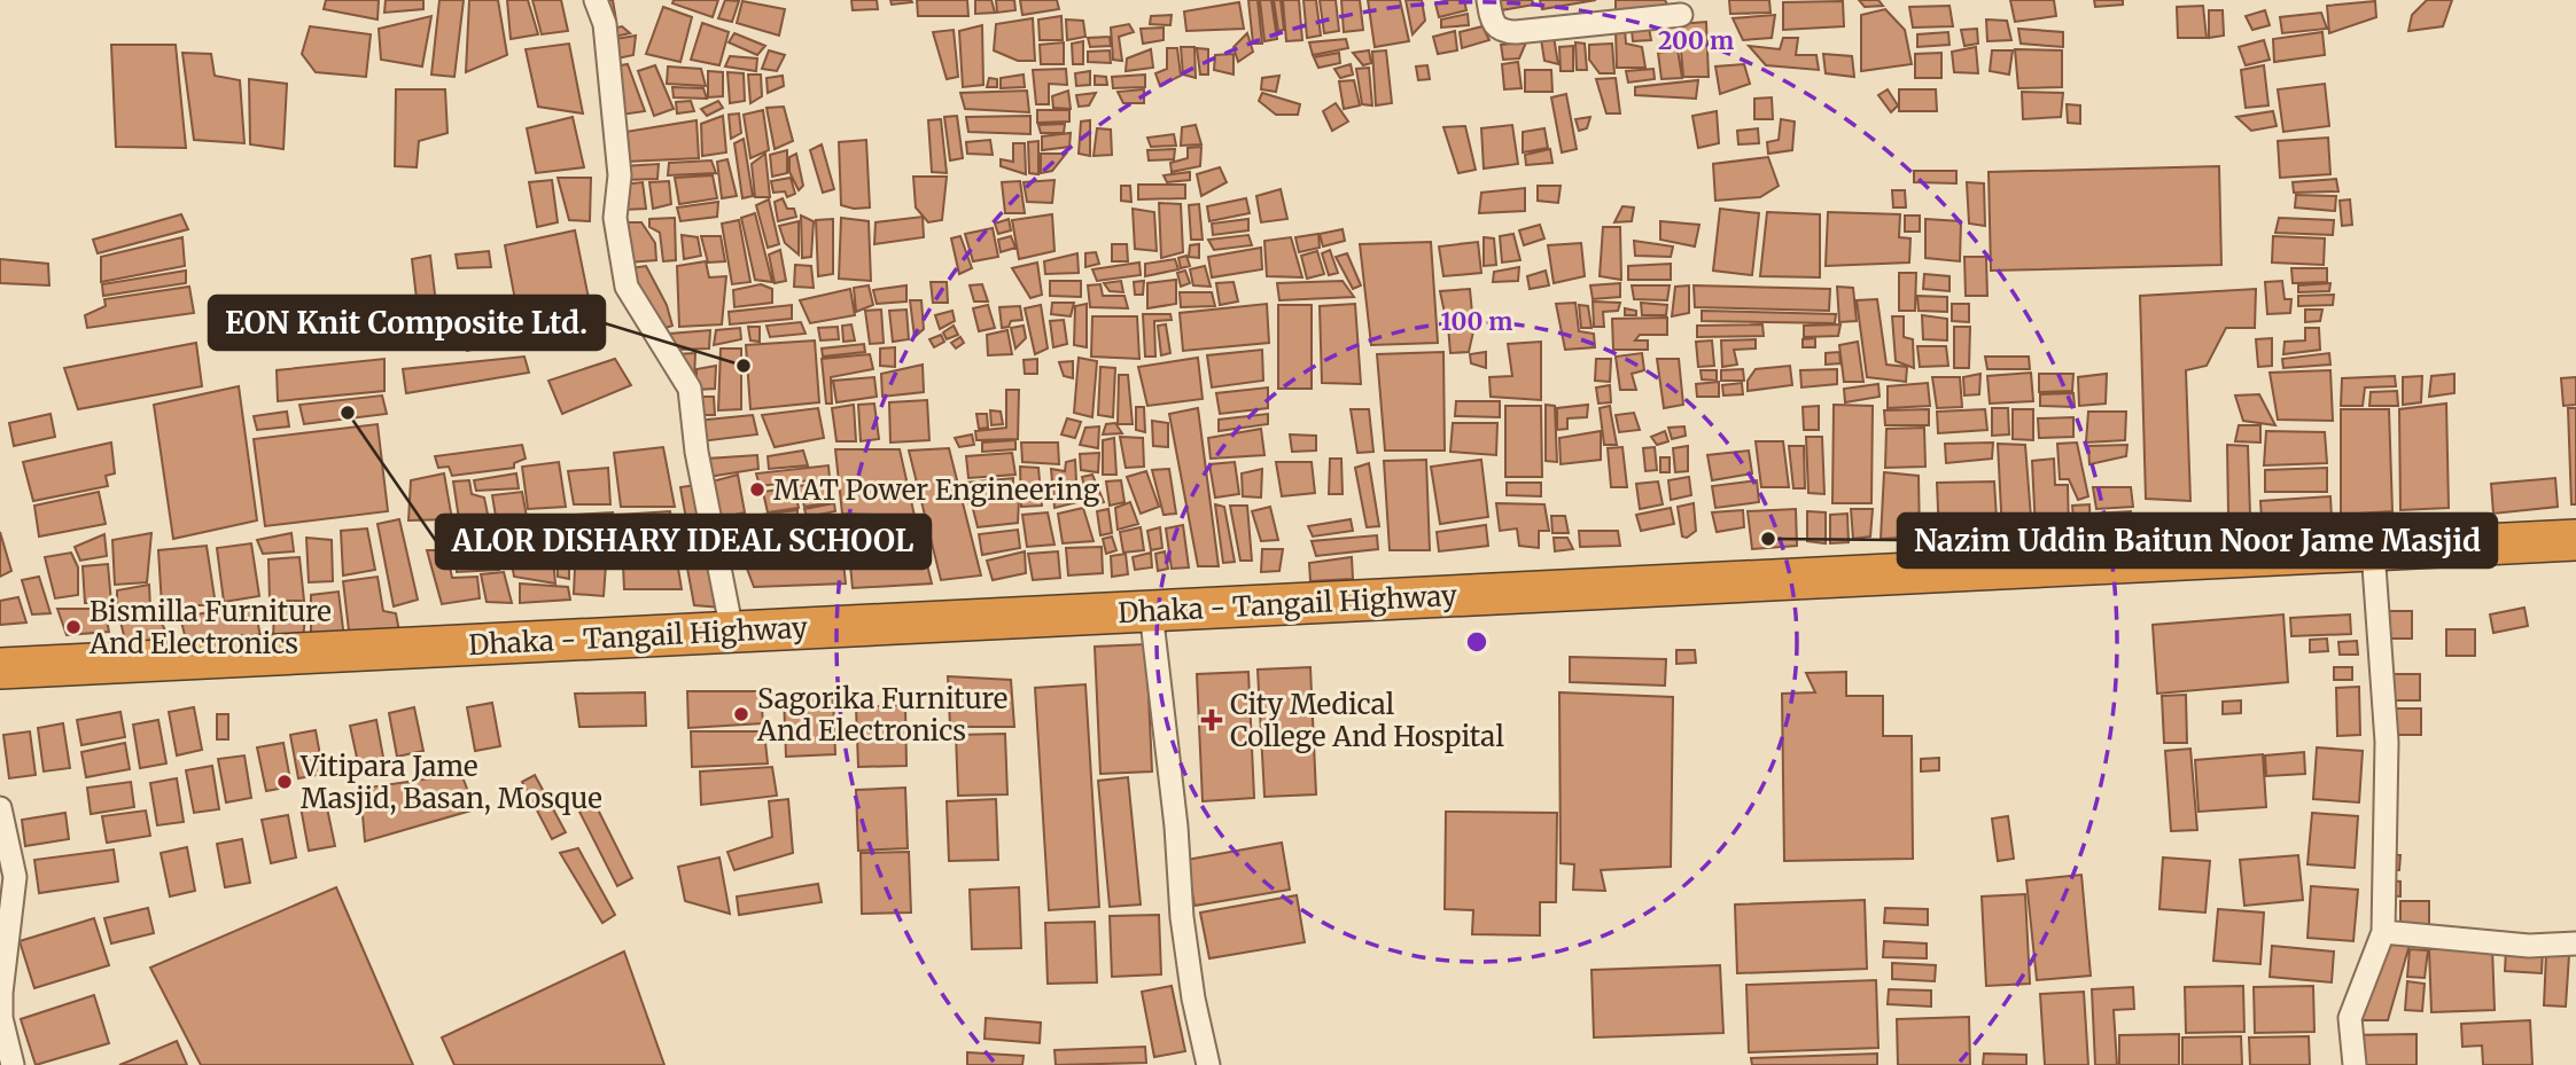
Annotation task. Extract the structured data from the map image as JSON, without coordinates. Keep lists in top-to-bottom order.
{
  "streets": {
    "highway": ["Dhaka - Tangail Highway"]
  },
  "places": {
    "other": [
      "EON Knit Composite Ltd.",
      "ALOR DISHARY IDEAL SCHOOL",
      "MAT Power Engineering",
      "Nazim Uddin Baitun Noor Jame Masjid",
      "Bismilla Furniture And Electronics",
      "Sagorika Furniture And Electronics",
      "Vitipara Jame Masjid, Basan, Mosque"
    ],
    "health": ["City Medical College And Hospital"]
  },
  "rings": ["200 m", "100 m"]
}
